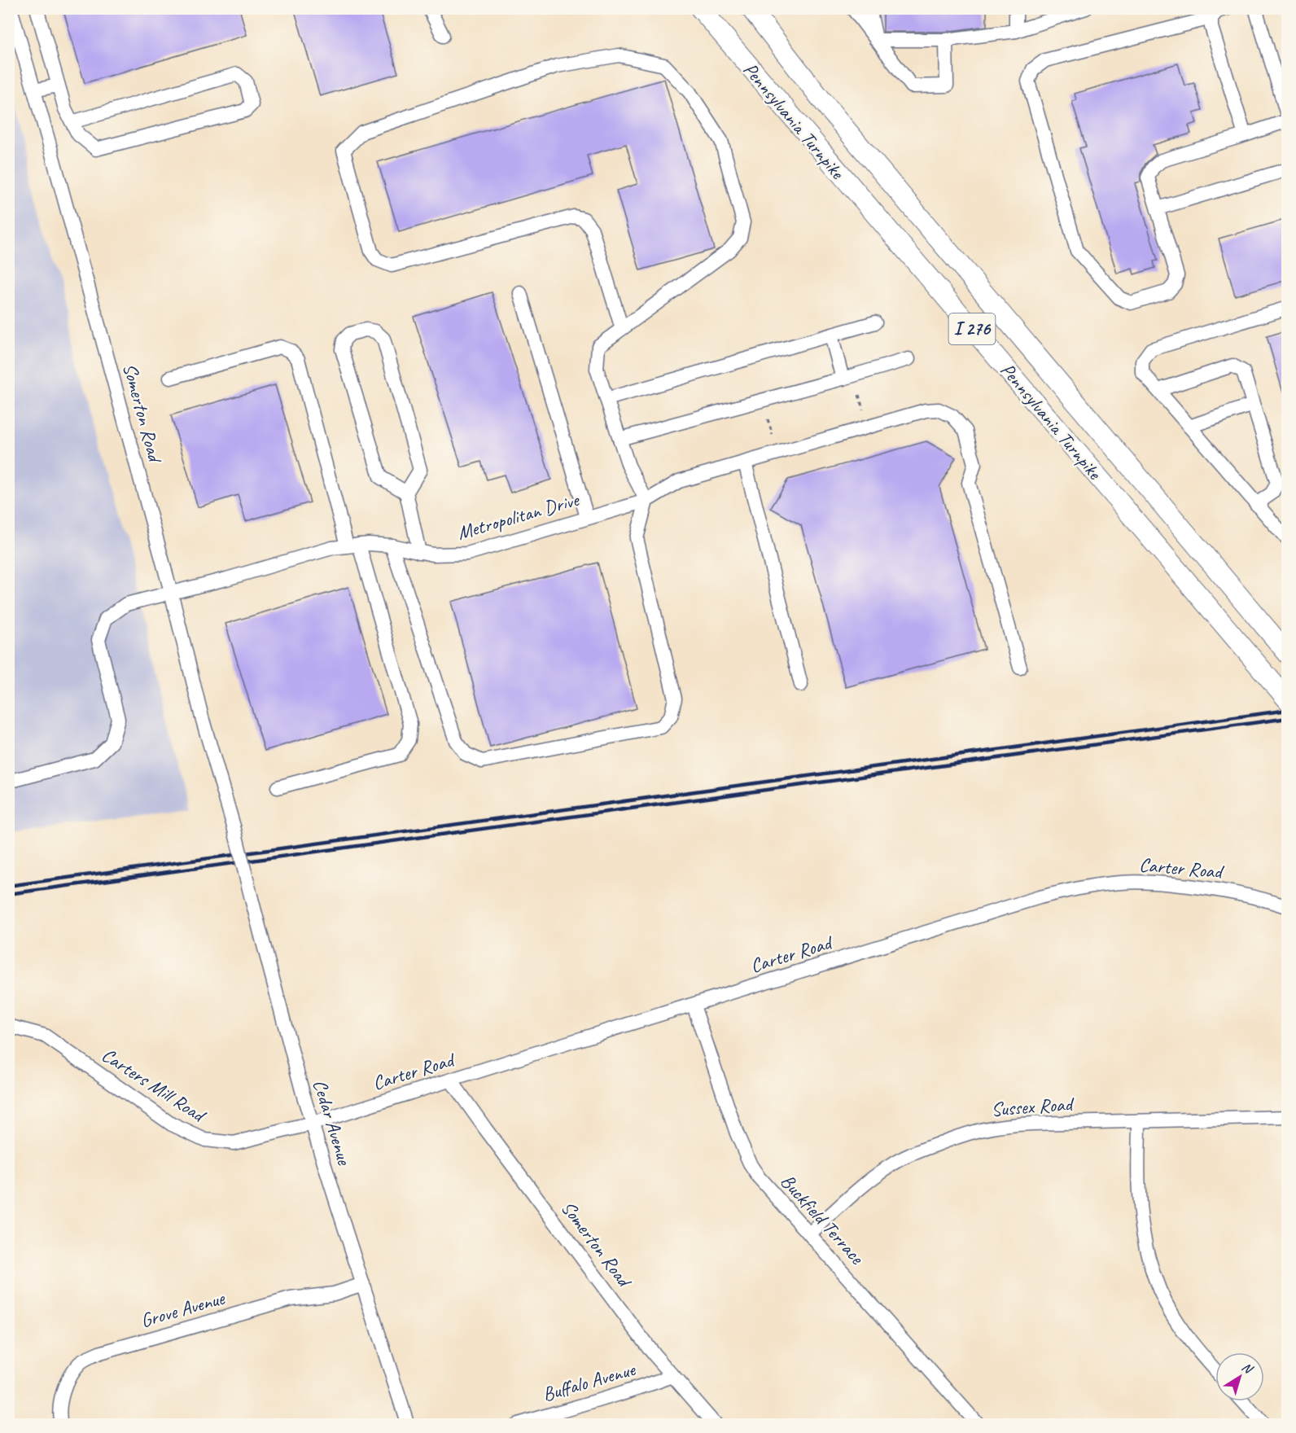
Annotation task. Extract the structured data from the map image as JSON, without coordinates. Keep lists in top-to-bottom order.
{
  "streets": {
    "highway": ["Pennsylvania Turnpike", "I 276"],
    "street": [
      "Somerton Road",
      "Metropolitan Drive",
      "Carter Road",
      "Carters Mill Road",
      "Sussex Road",
      "Cedar Avenue",
      "Buckfield Terrace",
      "Grove Avenue",
      "Buffalo Avenue"
    ]
  },
  "crossings": [
    ["Somerton Road", "Metropolitan Drive"],
    ["Somerton Road", "Carter Road"],
    ["Somerton Road", "Cedar Avenue"],
    ["Somerton Road", "Buffalo Avenue"],
    ["Carter Road", "Carters Mill Road"],
    ["Carter Road", "Cedar Avenue"],
    ["Carter Road", "Buckfield Terrace"],
    ["Carters Mill Road", "Cedar Avenue"],
    ["Sussex Road", "Buckfield Terrace"],
    ["Cedar Avenue", "Grove Avenue"]
  ],
  "north": "top right"
}
